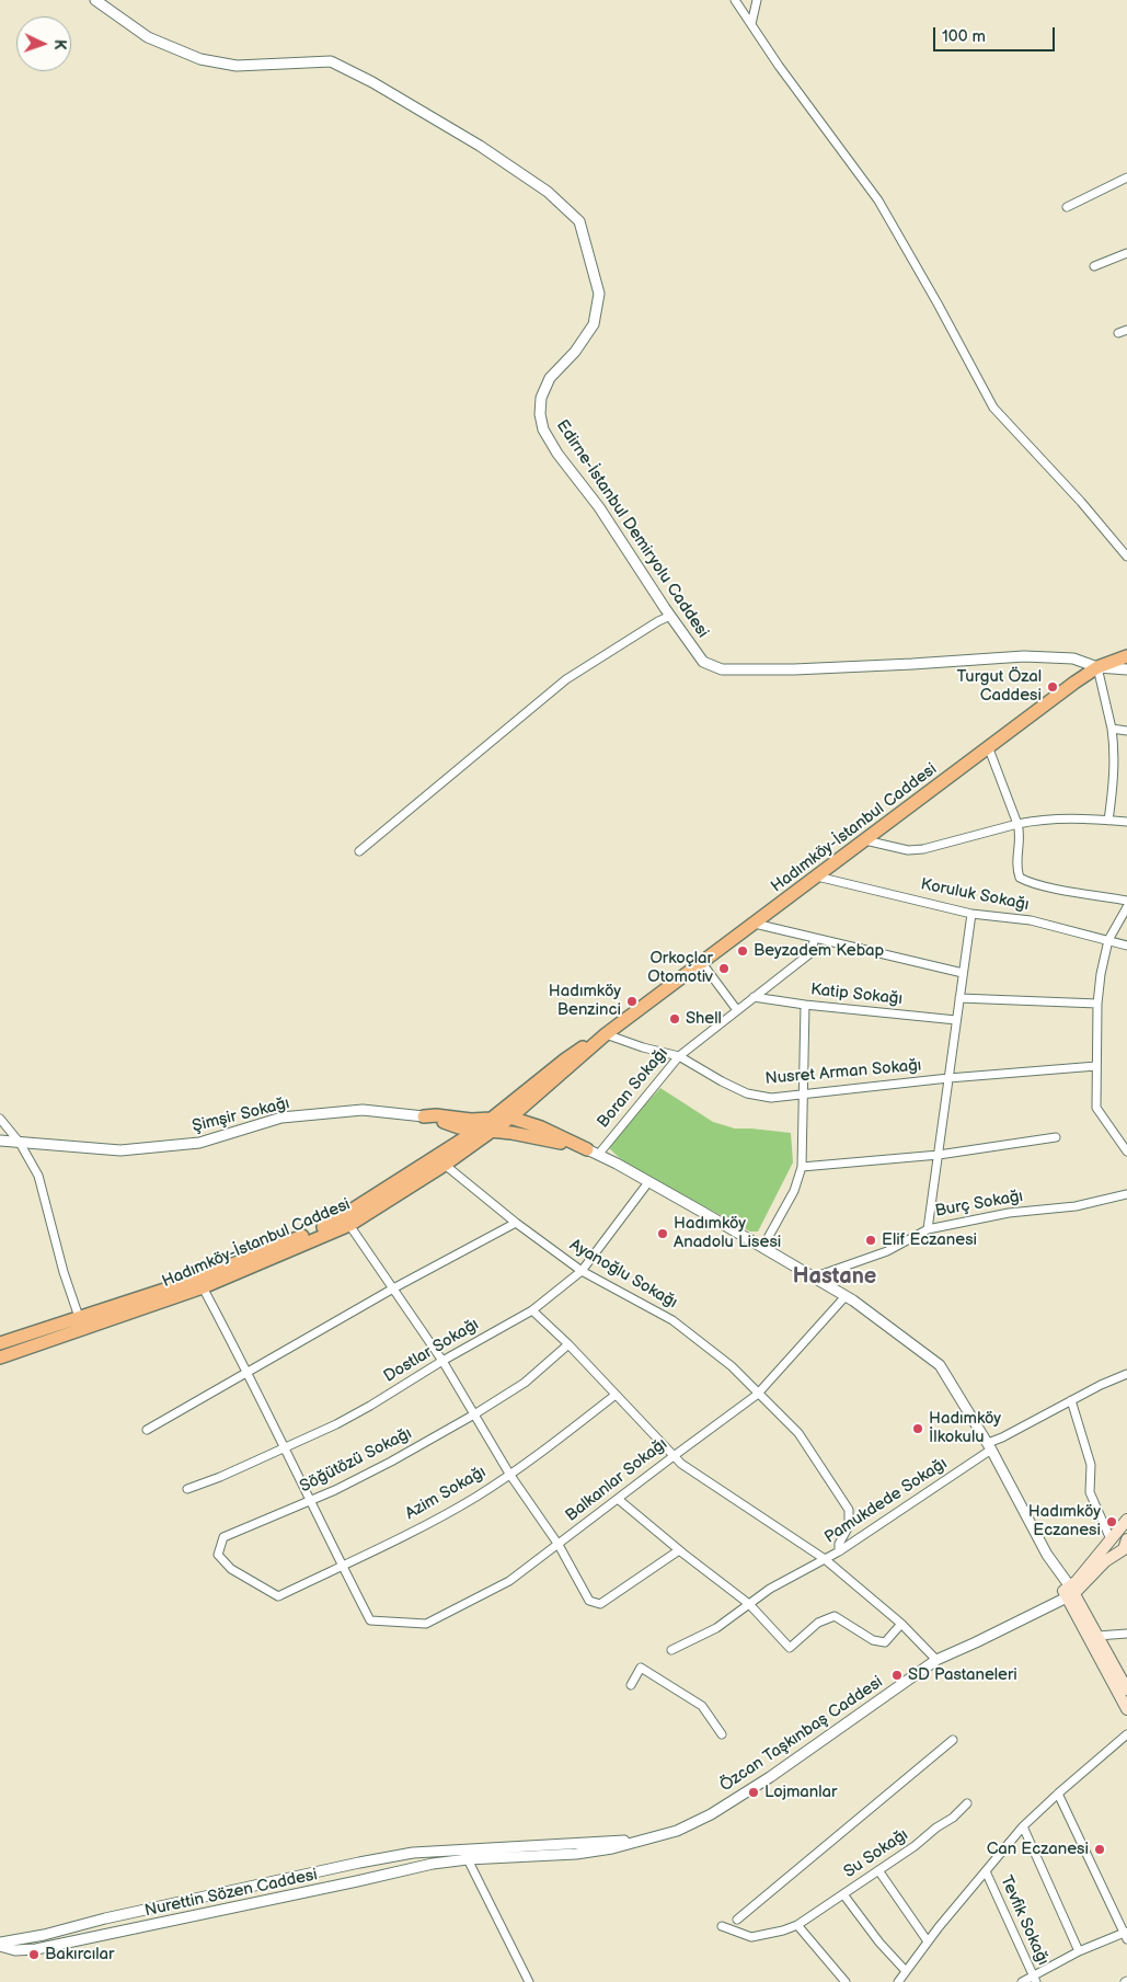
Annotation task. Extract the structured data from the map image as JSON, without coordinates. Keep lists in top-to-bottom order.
{
  "streets": {
    "main road": ["Hadımköy-İstanbul Caddesi"],
    "street": [
      "Edirne-İstanbul Demiryolu Caddesi",
      "Koruluk Sokağı",
      "Katip Sokağı",
      "Nusret Arman Sokağı",
      "Boran Sokağı",
      "Şimşir Sokağı",
      "Burç Sokağı",
      "Ayanoğlu Sokağı",
      "Dostlar Sokağı",
      "Söğütözü Sokağı",
      "Balkanlar Sokağı",
      "Azim Sokağı",
      "Pamukdede Sokağı",
      "Özcan Taşkınbaş Caddesi",
      "Su Sokağı",
      "Nurettin Sözen Caddesi",
      "Tevfik Sokağı"
    ]
  },
  "crossings": [
    ["Edirne-İstanbul Demiryolu Caddesi", "Hadımköy-İstanbul Caddesi"],
    ["Hadımköy-İstanbul Caddesi", "Koruluk Sokağı"],
    ["Hadımköy-İstanbul Caddesi", "Nusret Arman Sokağı"],
    ["Hadımköy-İstanbul Caddesi", "Ayanoğlu Sokağı"],
    ["Katip Sokağı", "Boran Sokağı"],
    ["Nusret Arman Sokağı", "Boran Sokağı"],
    ["Ayanoğlu Sokağı", "Dostlar Sokağı"],
    ["Ayanoğlu Sokağı", "Balkanlar Sokağı"],
    ["Ayanoğlu Sokağı", "Pamukdede Sokağı"],
    ["Söğütözü Sokağı", "Azim Sokağı"],
    ["Balkanlar Sokağı", "Azim Sokağı"],
    ["Özcan Taşkınbaş Caddesi", "Nurettin Sözen Caddesi"]
  ],
  "districts": ["Hastane"],
  "places": [
    "Turgut Özal Caddesi",
    "Beyzadem Kebap",
    "Orkoçlar Otomotiv",
    "Hadımköy Benzinci",
    "Shell",
    "Hadımköy Anadolu Lisesi",
    "Elif Eczanesi",
    "Hadımköy İlkokulu",
    "Hadımköy Eczanesi",
    "SD Pastaneleri",
    "Lojmanlar",
    "Can Eczanesi",
    "Bakırcılar"
  ],
  "scale_bar": "100 m",
  "north": "right"
}
